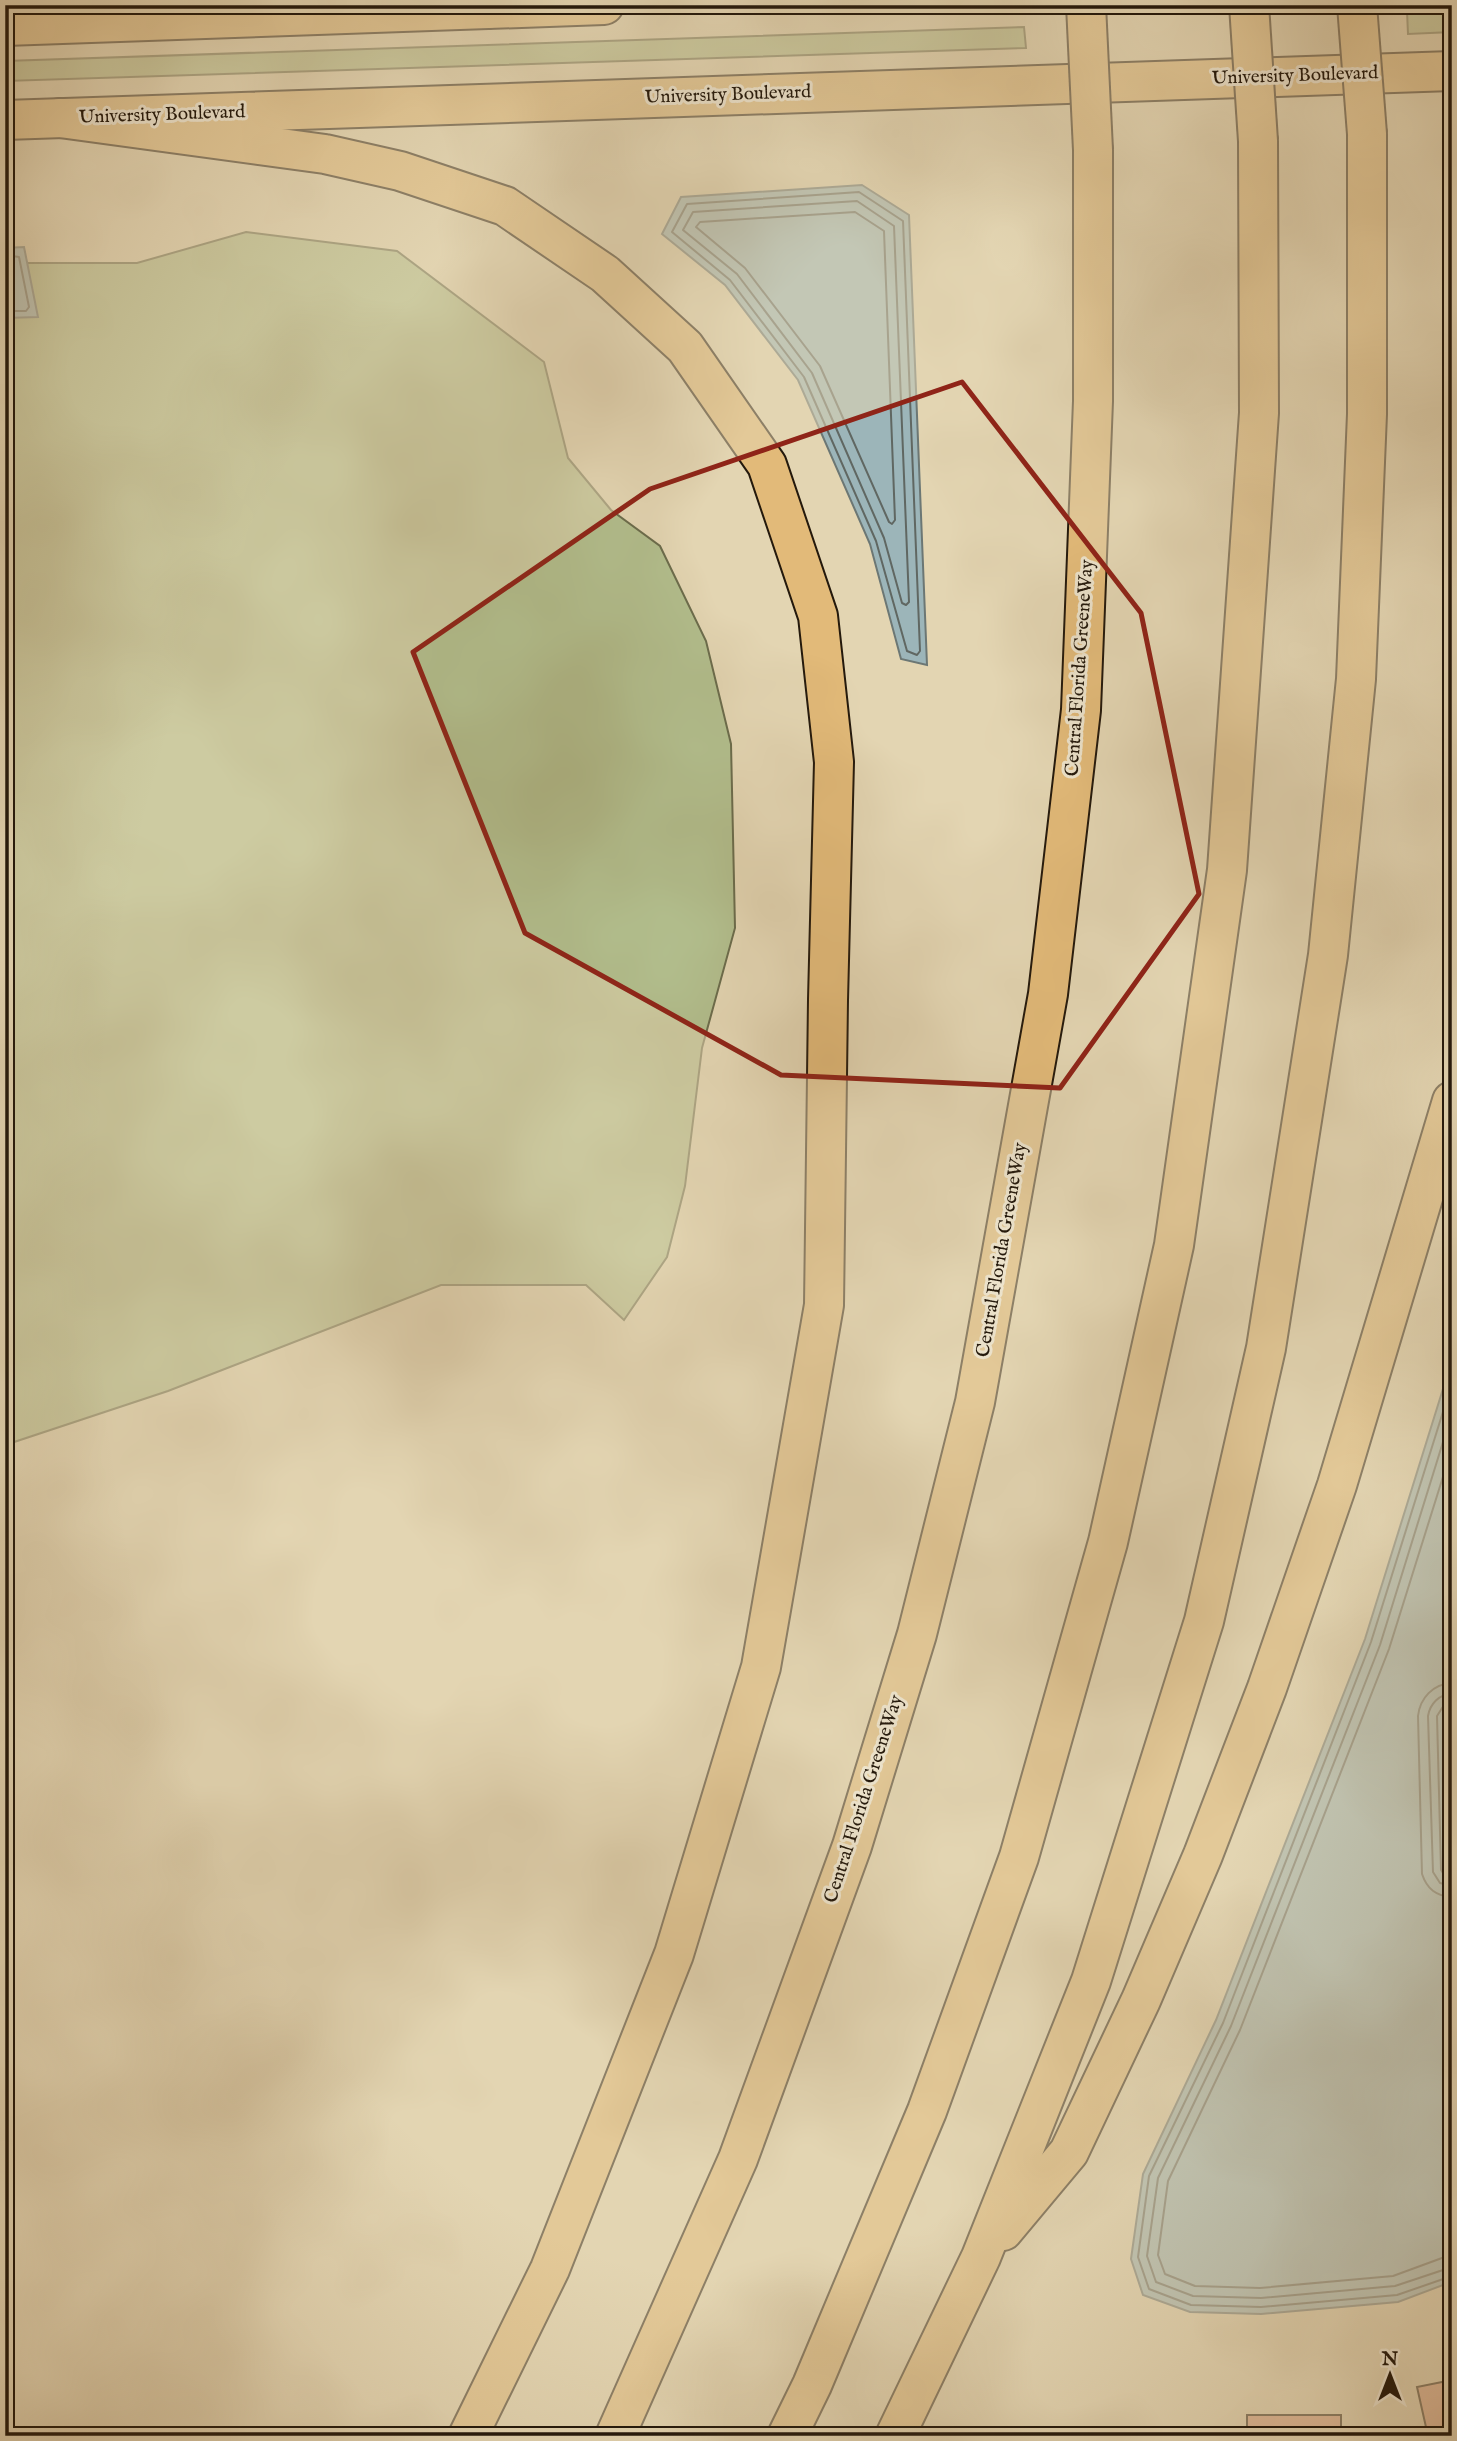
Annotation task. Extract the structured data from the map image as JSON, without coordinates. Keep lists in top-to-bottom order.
{
  "streets": {
    "main road": ["University Boulevard", "Central Florida GreeneWay"]
  },
  "north": "top"
}
